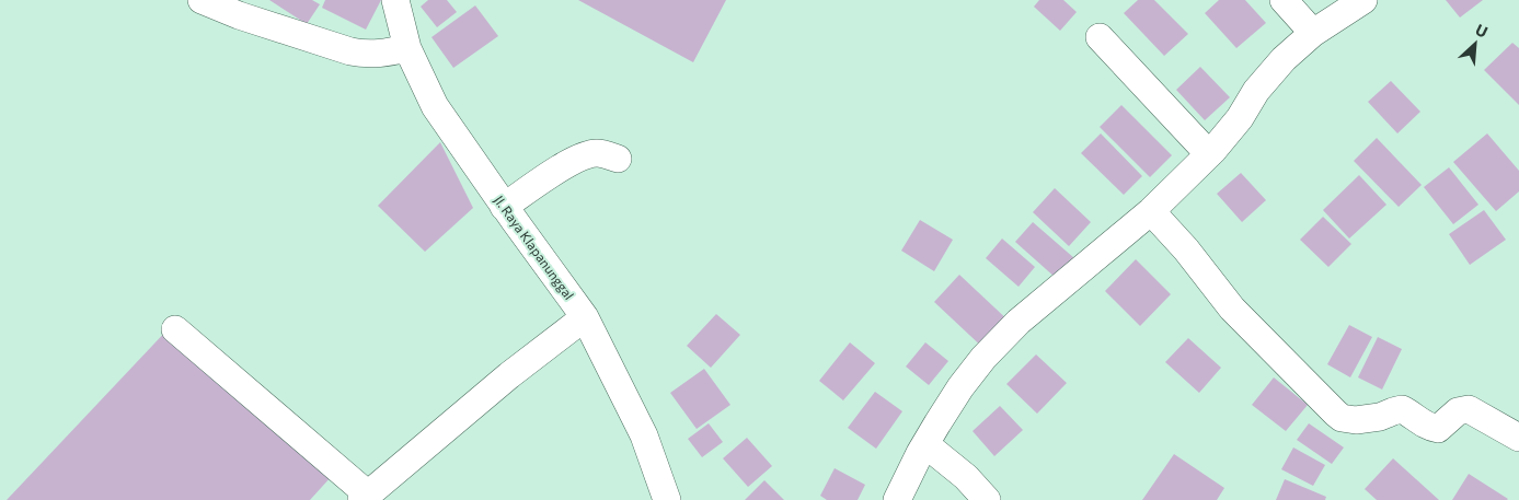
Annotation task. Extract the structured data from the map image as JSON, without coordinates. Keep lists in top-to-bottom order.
{
  "streets": {
    "street": ["Jl. Raya Klapanunggal"]
  },
  "north": "top right"
}
